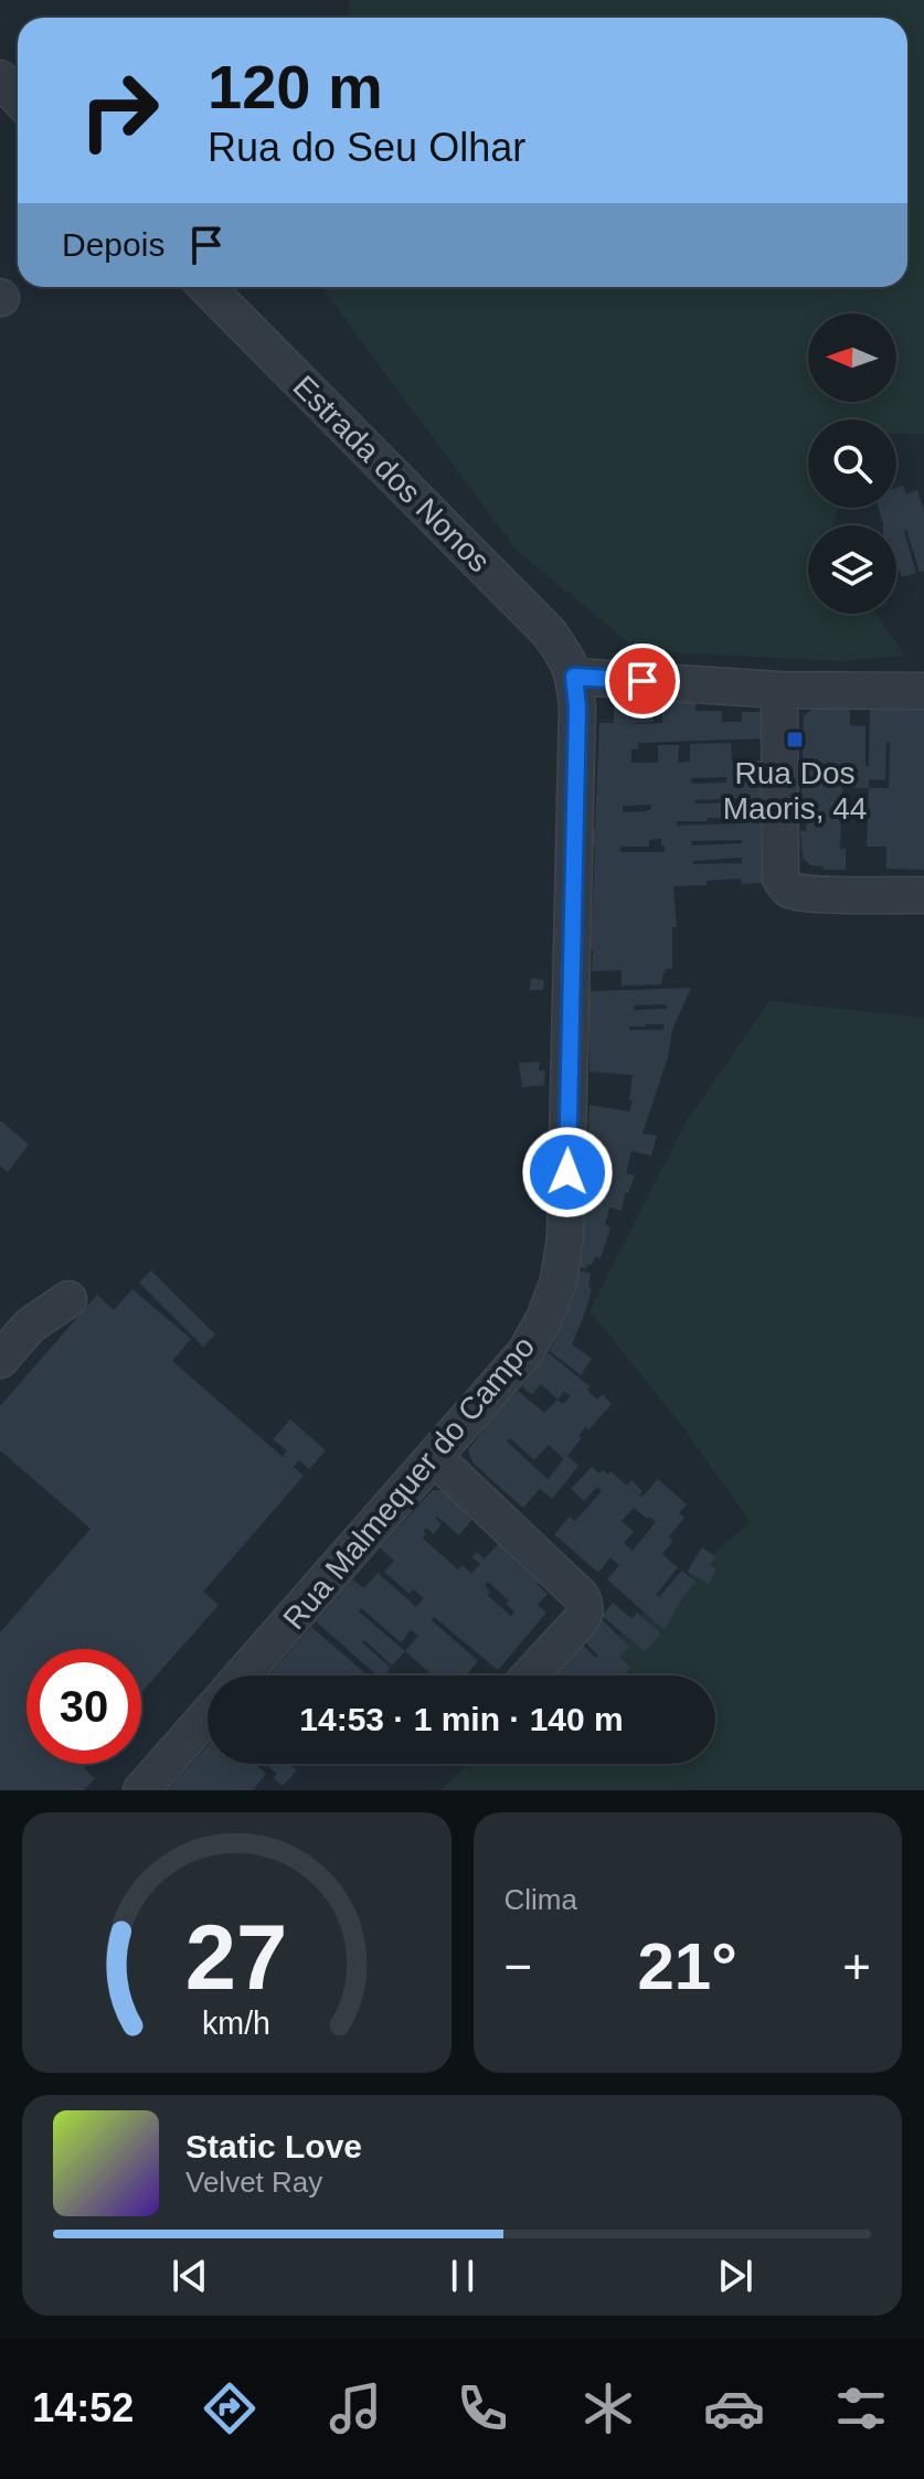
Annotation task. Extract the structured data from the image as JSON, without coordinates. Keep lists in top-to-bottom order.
{
  "streets": {
    "street": ["Estrada dos Nonos", "Rua Malmequer do Campo"]
  },
  "crossings": [
    ["Estrada dos Nonos", "Rua Malmequer do Campo"]
  ],
  "places": {
    "transit": ["Rua Dos Maoris, 44"]
  },
  "north": "left",
  "page": {
    "turn": ["120 m", "Rua do Seu Olhar"],
    "then": "Depois",
    "limit": "30",
    "trip": "14:53 · 1 min · 140 m",
    "tile": "Clima",
    "heat": ["−", "21°", "+"],
    "song": ["Static Love", "Velvet Ray"],
    "tabs": "14:52",
    "gauge": ["27", "km/h"]
  }
}
